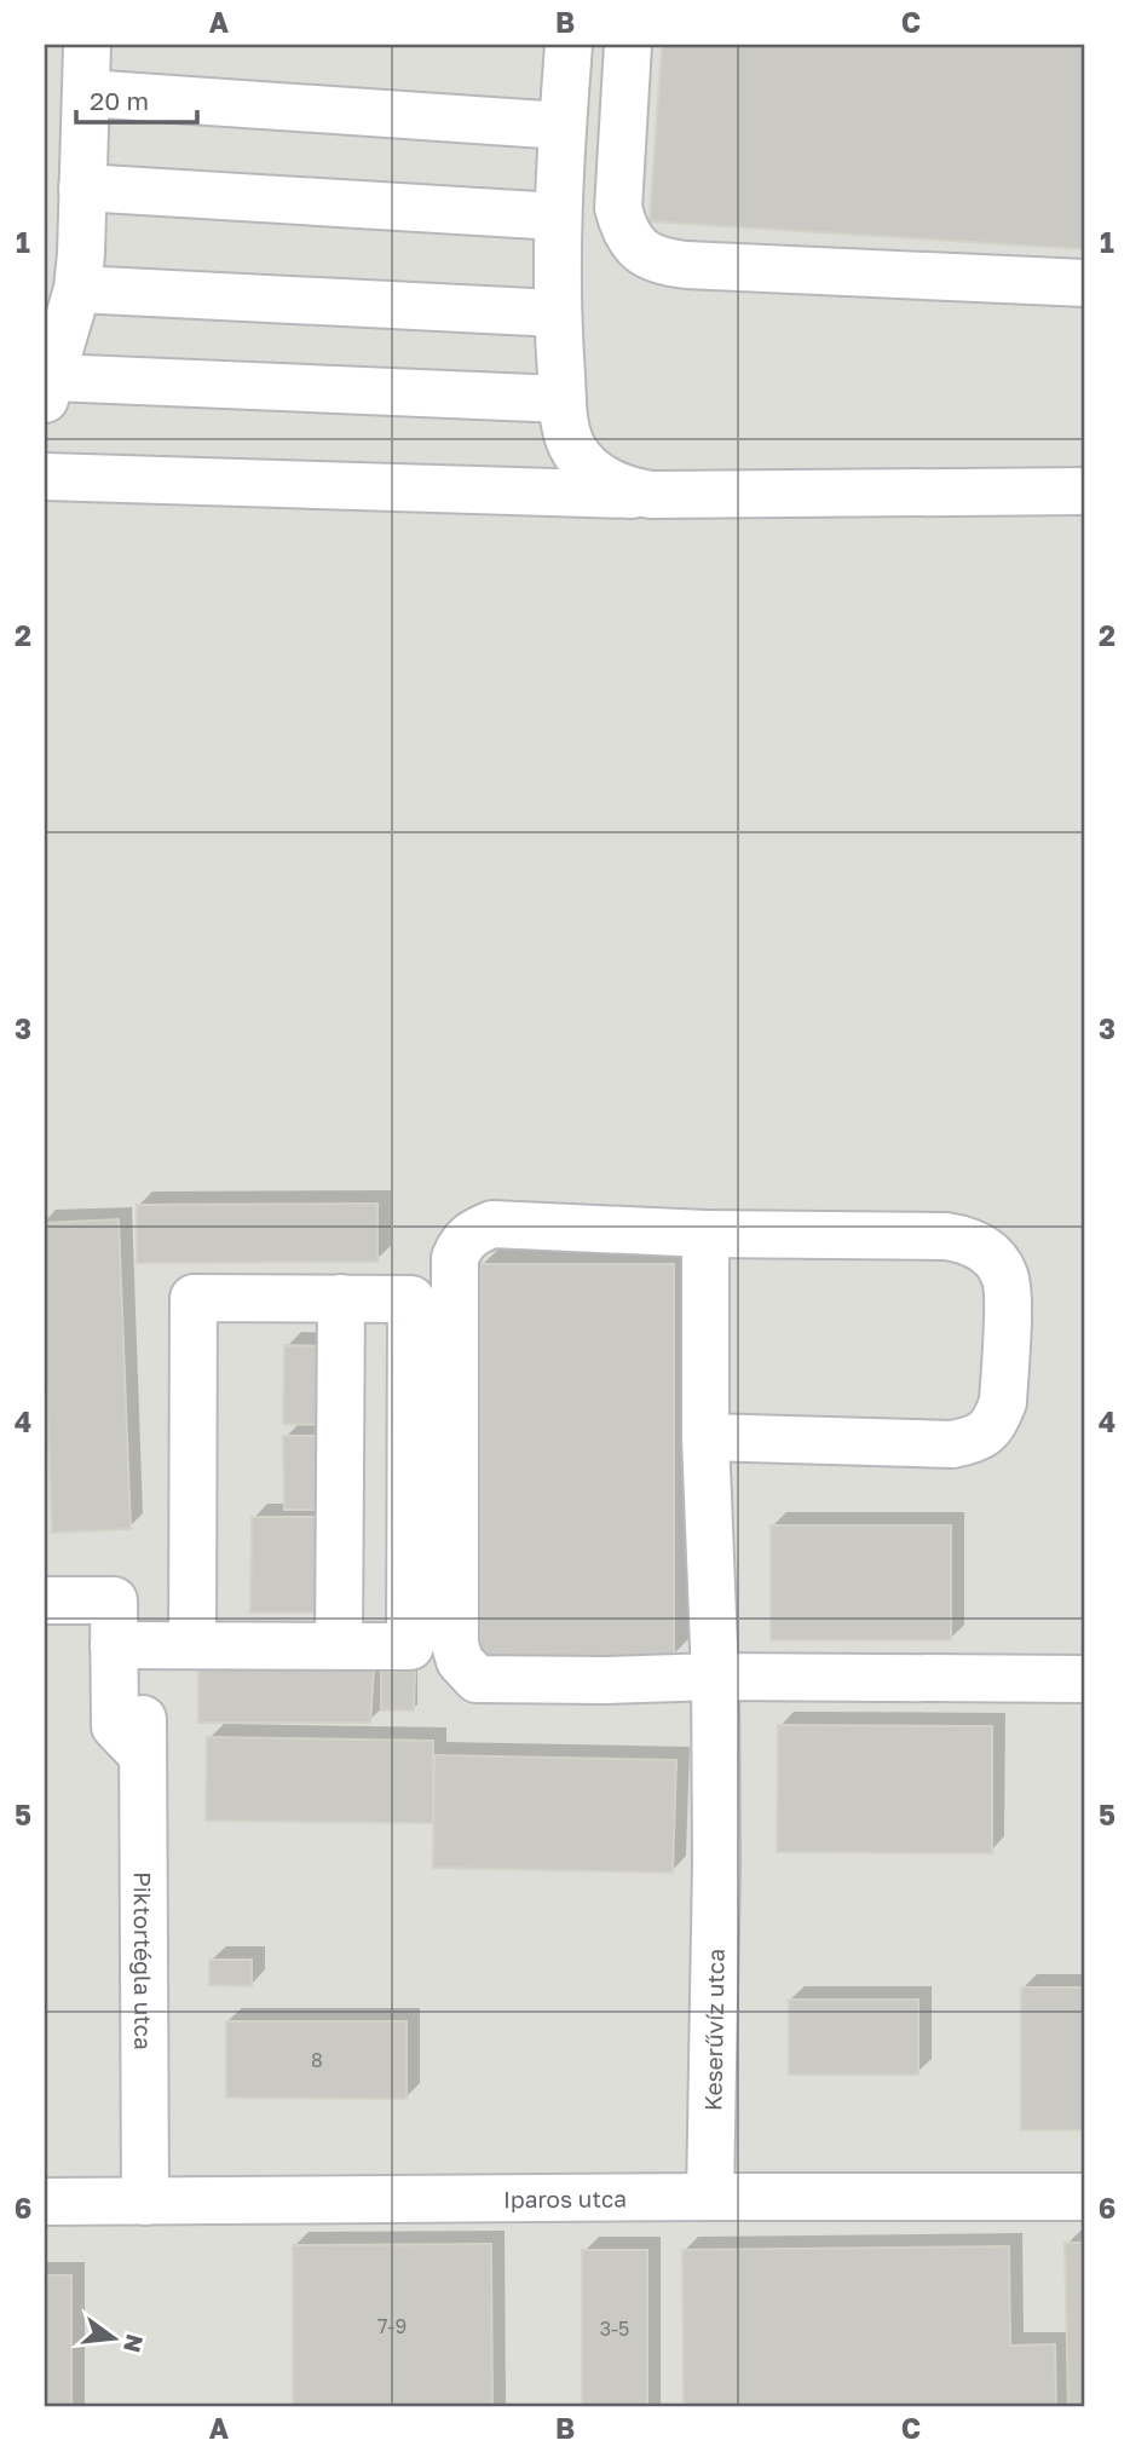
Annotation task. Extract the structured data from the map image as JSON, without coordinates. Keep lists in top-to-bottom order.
{
  "streets": {
    "street": ["Piktortégla utca", "Keserűvíz utca", "Iparos utca"]
  },
  "crossings": [
    ["Piktortégla utca", "Iparos utca"],
    ["Keserűvíz utca", "Iparos utca"]
  ],
  "house_numbers": ["8", "7-9", "3-5"],
  "scale_bar": "20 m",
  "north": "right",
  "grid": {
    "columns": ["A", "B", "C"],
    "rows": [
      "1",
      "2",
      "3",
      "4",
      "5",
      "6"
    ]
  }
}
